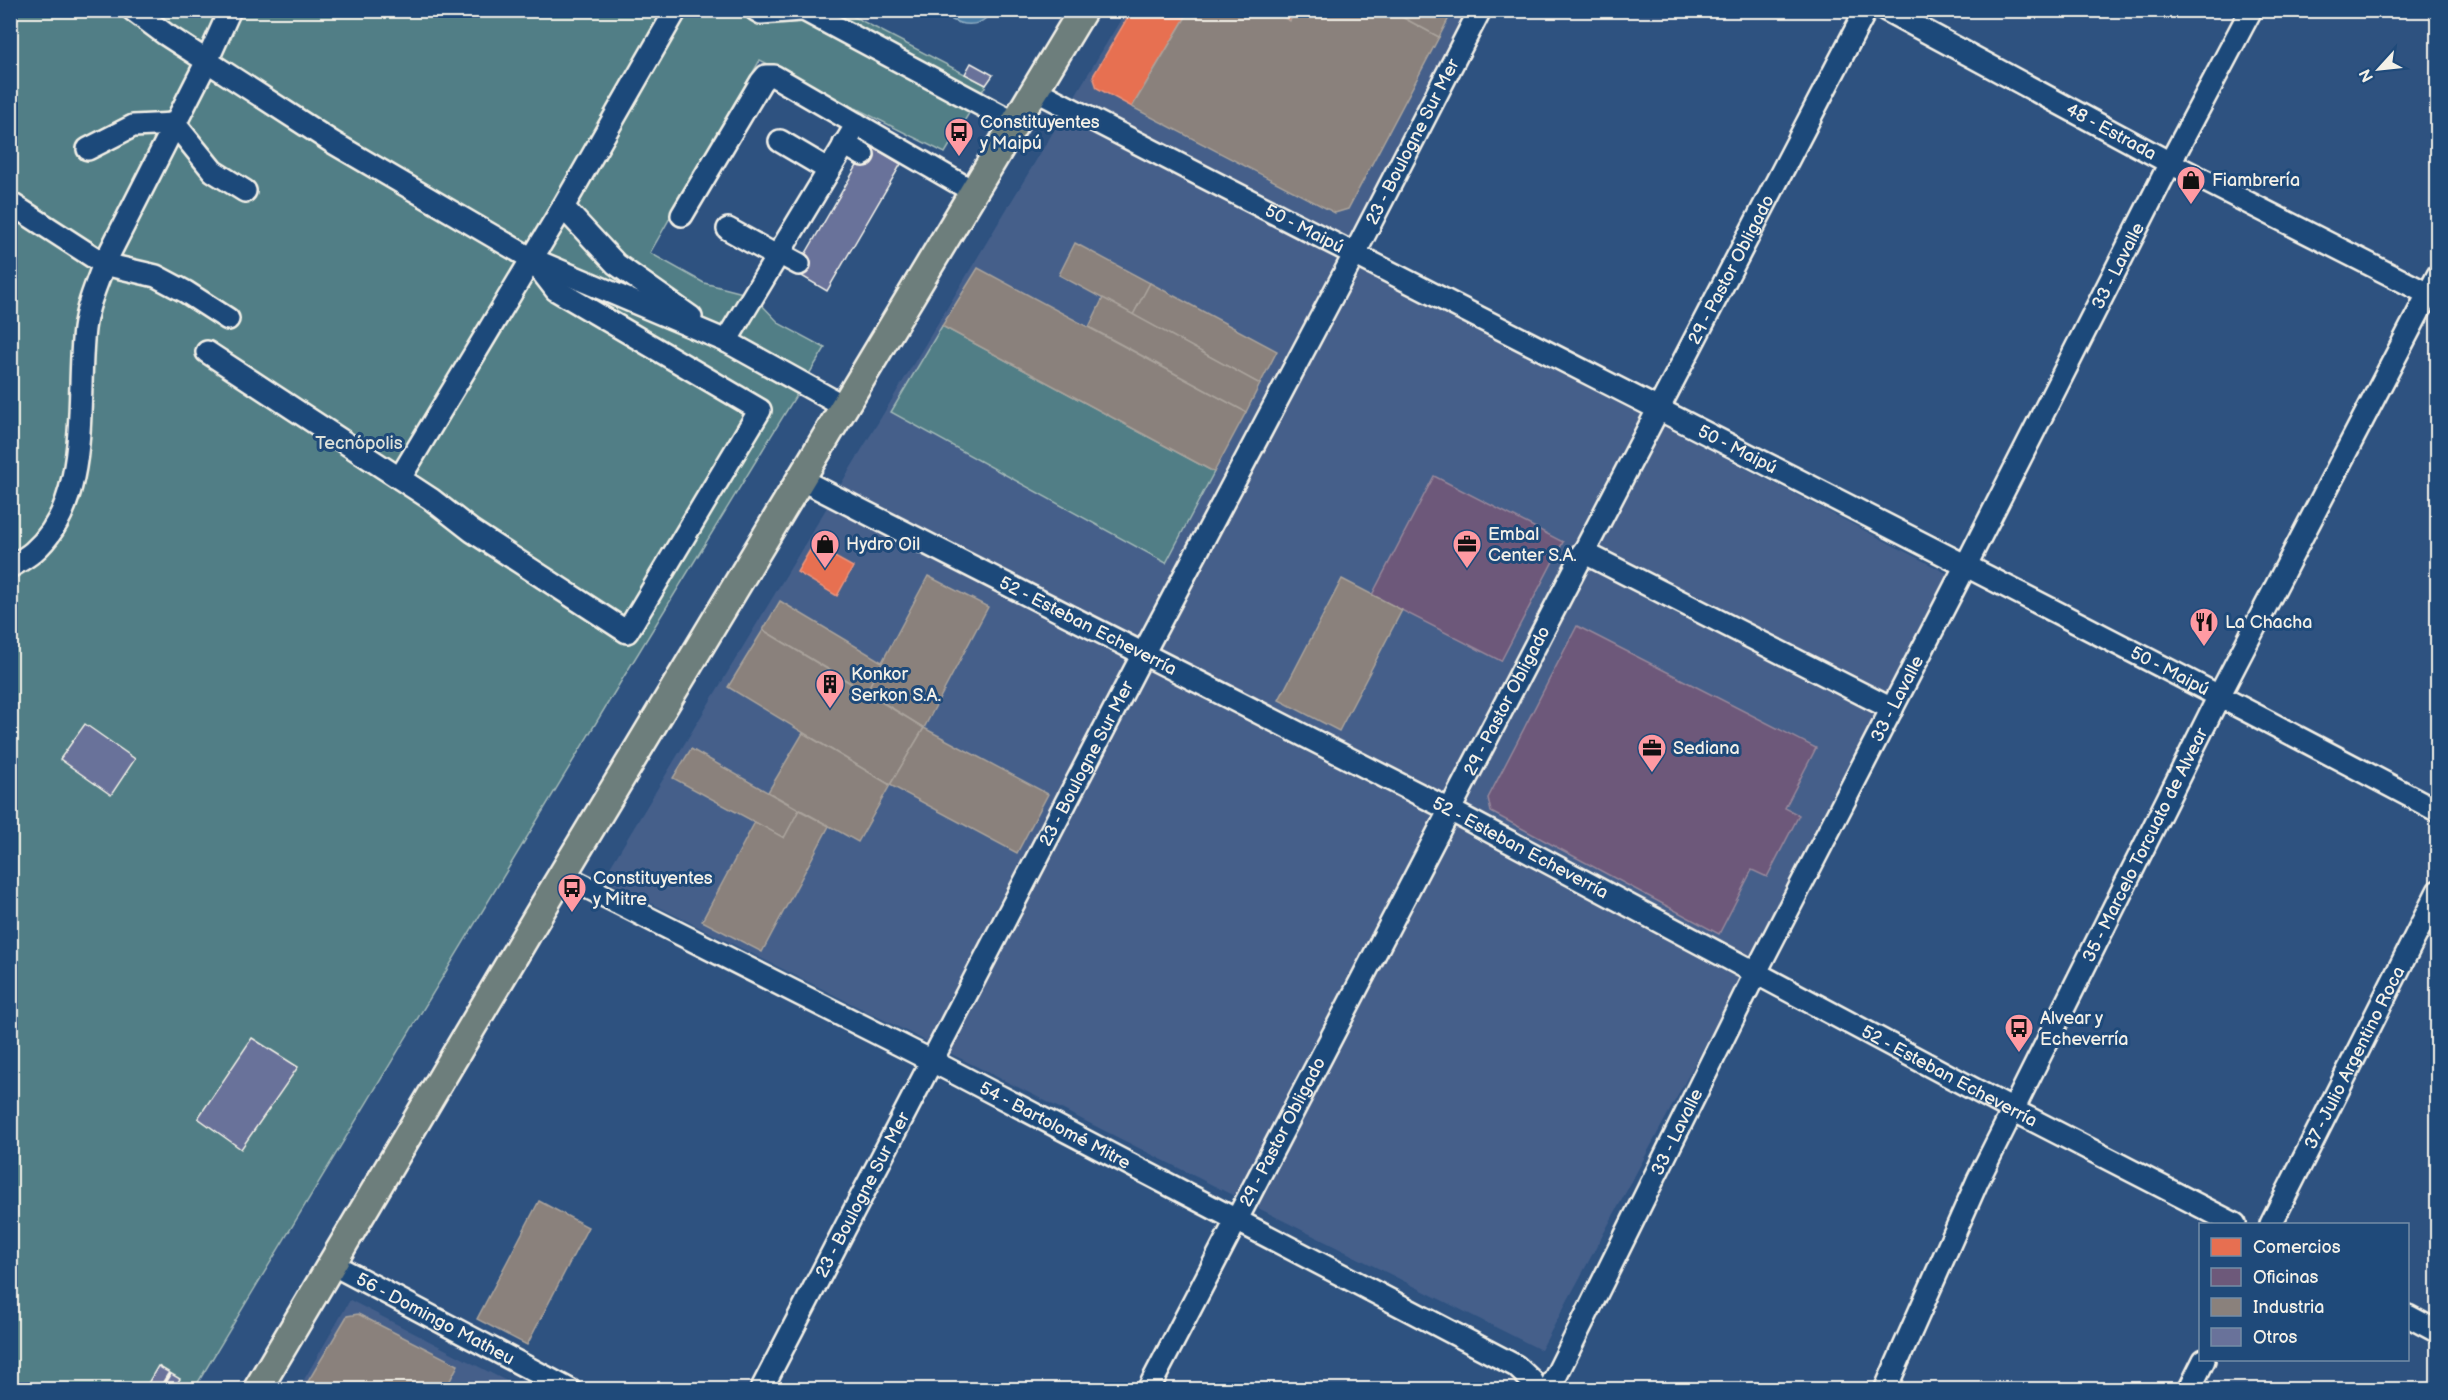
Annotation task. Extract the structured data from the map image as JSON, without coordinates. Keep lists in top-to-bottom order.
{
  "streets": {
    "street": [
      "48 - Estrada",
      "23 - Boulogne Sur Mer",
      "50 - Maipú",
      "33 - Lavalle",
      "29 - Pastor Obligado",
      "52 - Esteban Echeverría",
      "35 - Marcelo Torcuato de Alvear",
      "37 - Julio Argentino Roca",
      "54 - Bartolomé Mitre",
      "56 - Domingo Matheu"
    ]
  },
  "crossings": [
    ["48 - Estrada", "33 - Lavalle"],
    ["48 - Estrada", "35 - Marcelo Torcuato de Alvear"],
    ["23 - Boulogne Sur Mer", "50 - Maipú"],
    ["23 - Boulogne Sur Mer", "52 - Esteban Echeverría"],
    ["23 - Boulogne Sur Mer", "54 - Bartolomé Mitre"],
    ["50 - Maipú", "33 - Lavalle"],
    ["50 - Maipú", "29 - Pastor Obligado"],
    ["50 - Maipú", "35 - Marcelo Torcuato de Alvear"],
    ["33 - Lavalle", "52 - Esteban Echeverría"],
    ["29 - Pastor Obligado", "52 - Esteban Echeverría"],
    ["29 - Pastor Obligado", "54 - Bartolomé Mitre"],
    ["52 - Esteban Echeverría", "35 - Marcelo Torcuato de Alvear"]
  ],
  "parks": ["Tecnópolis"],
  "places": {
    "bus stop": ["Constituyentes y Maipú", "Constituyentes y Mitre", "Alvear y Echeverría"],
    "shop": ["Fiambrería", "Hydro Oil"],
    "office": ["Embal Center S.A.", "Sediana"],
    "restaurant": ["La Chacha"],
    "building": ["Konkor Serkon S.A."]
  },
  "legend": [
    "Comercios",
    "Oficinas",
    "Industria",
    "Otros"
  ],
  "north": "bottom left"
}
